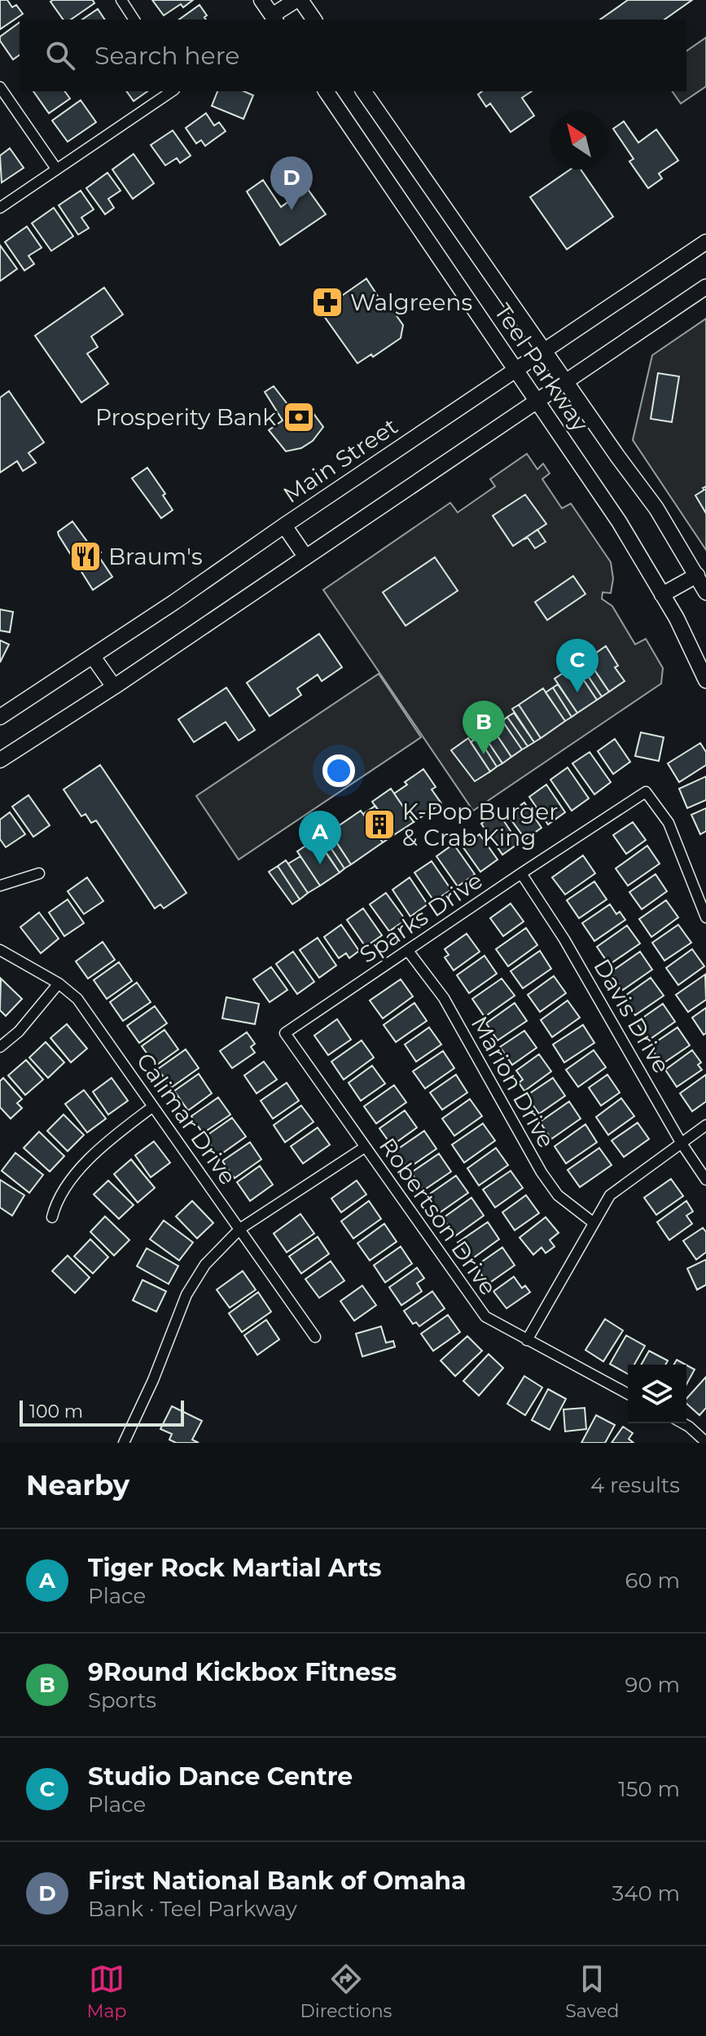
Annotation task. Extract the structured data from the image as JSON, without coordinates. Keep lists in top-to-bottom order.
{
  "streets": {
    "main road": ["Teel Parkway", "Main Street"],
    "street": [
      "Sparks Drive",
      "Davis Drive",
      "Marion Drive",
      "Calimar Drive",
      "Robertson Drive"
    ]
  },
  "crossings": [
    ["Teel Parkway", "Main Street"],
    ["Sparks Drive", "Davis Drive"],
    ["Sparks Drive", "Marion Drive"],
    ["Sparks Drive", "Robertson Drive"]
  ],
  "places": {
    "pharmacy": ["Walgreens"],
    "bank": ["Prosperity Bank"],
    "restaurant": ["Braum's"],
    "building": ["K-Pop Burger & Crab King"]
  },
  "scale_bar": "100 m",
  "north": "top left",
  "page": {
    "search": "Search here",
    "pins": [
      "D",
      "C",
      "B",
      "A"
    ],
    "scale": "100 m",
    "heading": ["Nearby", "4 results"],
    "list": [
      {
        "mark": "A",
        "name": "Tiger Rock Martial Arts",
        "note": "Place",
        "value": "60 m"
      },
      {
        "mark": "B",
        "name": "9Round Kickbox Fitness",
        "note": "Sports",
        "value": "90 m"
      },
      {
        "mark": "C",
        "name": "Studio Dance Centre",
        "note": "Place",
        "value": "150 m"
      },
      {
        "mark": "D",
        "name": "First National Bank of Omaha",
        "note": "Bank · Teel Parkway",
        "value": "340 m"
      }
    ],
    "nav": ["Map", "Directions", "Saved"]
  }
}
